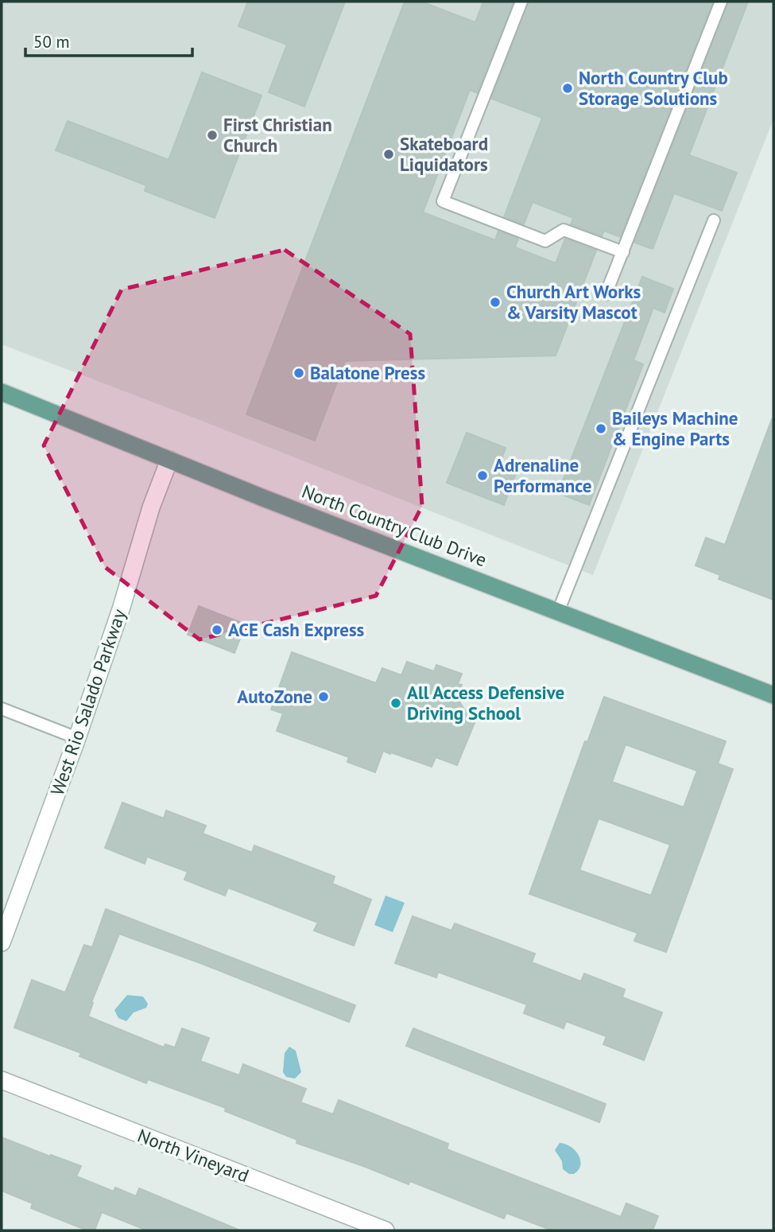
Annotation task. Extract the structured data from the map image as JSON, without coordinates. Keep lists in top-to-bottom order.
{
  "streets": {
    "main road": ["North Country Club Drive", "West Rio Salado Parkway", "North Vineyard"]
  },
  "crossings": [
    ["North Country Club Drive", "West Rio Salado Parkway"]
  ],
  "places": [
    "North Country Club Storage Solutions",
    "First Christian Church",
    "Skateboard Liquidators",
    "Church Art Works & Varsity Mascot",
    "Balatone Press",
    "Baileys Machine & Engine Parts",
    "Adrenaline Performance",
    "ACE Cash Express",
    "AutoZone",
    "All Access Defensive Driving School"
  ],
  "scale_bar": "50 m"
}
